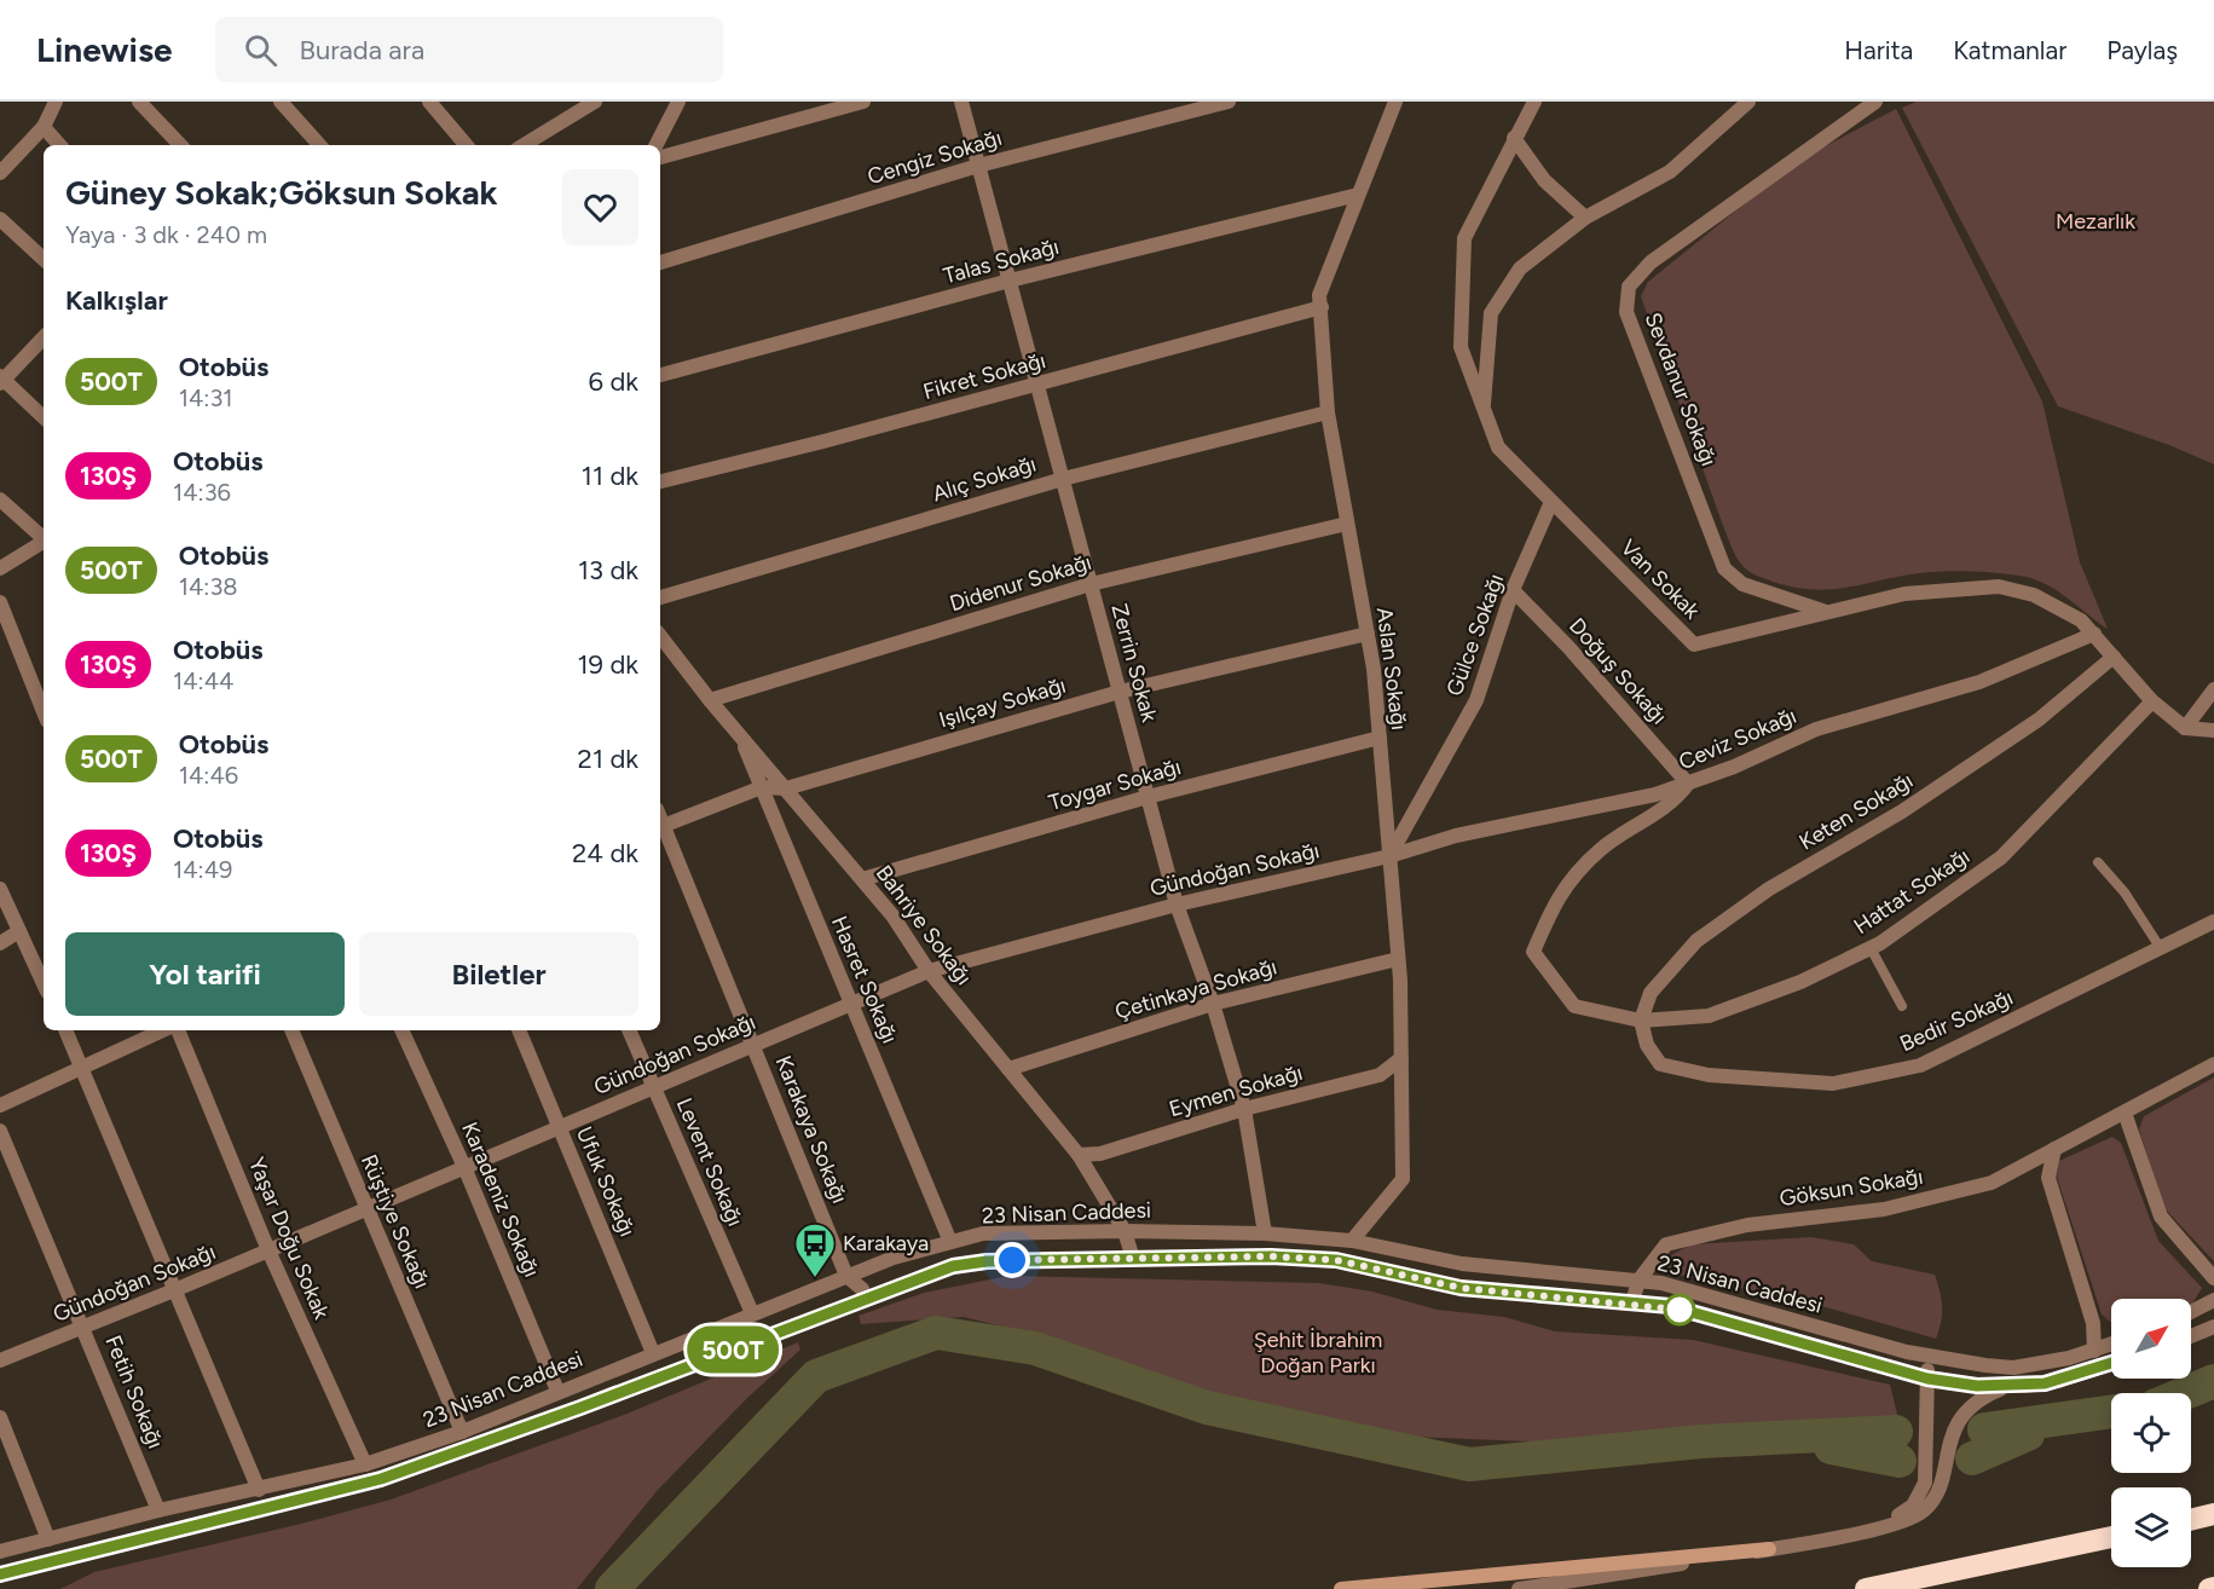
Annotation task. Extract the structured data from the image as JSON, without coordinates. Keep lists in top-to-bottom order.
{
  "streets": {
    "street": [
      "Cengiz Sokağı",
      "Talas Sokağı",
      "Fikret Sokağı",
      "Sevdanur Sokağı",
      "Alıç Sokağı",
      "Van Sokak",
      "Didenur Sokağı",
      "Gülce Sokağı",
      "Zerrin Sokak",
      "Aslan Sokağı",
      "Doğuş Sokağı",
      "Işılçay Sokağı",
      "Ceviz Sokağı",
      "Toygar Sokağı",
      "Keten Sokağı",
      "Gündoğan Sokağı",
      "Hattat Sokağı",
      "Bahriye Sokağı",
      "Hasret Sokağı",
      "Çetinkaya Sokağı",
      "Bedir Sokağı",
      "Eymen Sokağı",
      "Karakaya Sokağı",
      "Levent Sokağı",
      "Ufuk Sokağı",
      "Göksun Sokağı",
      "Karadeniz Sokağı",
      "23 Nisan Caddesi",
      "Rüştiye Sokağı",
      "Yaşar Doğu Sokak",
      "Fetih Sokağı"
    ]
  },
  "crossings": [
    ["Cengiz Sokağı", "Zerrin Sokak"],
    ["Talas Sokağı", "Zerrin Sokak"],
    ["Talas Sokağı", "Aslan Sokağı"],
    ["Fikret Sokağı", "Zerrin Sokak"],
    ["Fikret Sokağı", "Aslan Sokağı"],
    ["Sevdanur Sokağı", "Van Sokak"],
    ["Alıç Sokağı", "Zerrin Sokak"],
    ["Alıç Sokağı", "Aslan Sokağı"],
    ["Van Sokak", "Gülce Sokağı"],
    ["Van Sokak", "Ceviz Sokağı"],
    ["Van Sokak", "Keten Sokağı"],
    ["Van Sokak", "Hattat Sokağı"],
    ["Didenur Sokağı", "Zerrin Sokak"],
    ["Didenur Sokağı", "Aslan Sokağı"],
    ["Didenur Sokağı", "Bahriye Sokağı"],
    ["Gülce Sokağı", "Aslan Sokağı"],
    ["Gülce Sokağı", "Doğuş Sokağı"],
    ["Gülce Sokağı", "Ceviz Sokağı"],
    ["Gülce Sokağı", "Gündoğan Sokağı"],
    ["Zerrin Sokak", "Işılçay Sokağı"],
    ["Zerrin Sokak", "Toygar Sokağı"],
    ["Zerrin Sokak", "Gündoğan Sokağı"],
    ["Zerrin Sokak", "Çetinkaya Sokağı"],
    ["Zerrin Sokak", "Eymen Sokağı"],
    ["Zerrin Sokak", "23 Nisan Caddesi"],
    ["Aslan Sokağı", "Işılçay Sokağı"],
    ["Aslan Sokağı", "Ceviz Sokağı"],
    ["Aslan Sokağı", "Toygar Sokağı"],
    ["Aslan Sokağı", "Gündoğan Sokağı"],
    ["Aslan Sokağı", "Çetinkaya Sokağı"],
    ["Aslan Sokağı", "Eymen Sokağı"],
    ["Aslan Sokağı", "23 Nisan Caddesi"],
    ["Doğuş Sokağı", "Ceviz Sokağı"],
    ["Doğuş Sokağı", "Hattat Sokağı"],
    ["Işılçay Sokağı", "Bahriye Sokağı"],
    ["Işılçay Sokağı", "Hasret Sokağı"],
    ["Işılçay Sokağı", "Karakaya Sokağı"],
    ["Ceviz Sokağı", "Gündoğan Sokağı"],
    ["Ceviz Sokağı", "Hattat Sokağı"],
    ["Toygar Sokağı", "Bahriye Sokağı"],
    ["Keten Sokağı", "Hattat Sokağı"],
    ["Keten Sokağı", "Bedir Sokağı"],
    ["Gündoğan Sokağı", "Bahriye Sokağı"],
    ["Gündoğan Sokağı", "Hasret Sokağı"],
    ["Gündoğan Sokağı", "Karakaya Sokağı"],
    ["Gündoğan Sokağı", "Levent Sokağı"],
    ["Gündoğan Sokağı", "Ufuk Sokağı"],
    ["Gündoğan Sokağı", "Karadeniz Sokağı"],
    ["Gündoğan Sokağı", "Rüştiye Sokağı"],
    ["Gündoğan Sokağı", "Yaşar Doğu Sokak"],
    ["Gündoğan Sokağı", "Fetih Sokağı"],
    ["Hattat Sokağı", "Bedir Sokağı"],
    ["Bahriye Sokağı", "Hasret Sokağı"],
    ["Bahriye Sokağı", "Çetinkaya Sokağı"],
    ["Bahriye Sokağı", "Eymen Sokağı"],
    ["Bahriye Sokağı", "23 Nisan Caddesi"],
    ["Hasret Sokağı", "23 Nisan Caddesi"],
    ["Karakaya Sokağı", "23 Nisan Caddesi"],
    ["Levent Sokağı", "23 Nisan Caddesi"],
    ["Ufuk Sokağı", "23 Nisan Caddesi"],
    ["Göksun Sokağı", "23 Nisan Caddesi"],
    ["Karadeniz Sokağı", "23 Nisan Caddesi"],
    ["23 Nisan Caddesi", "Rüştiye Sokağı"],
    ["23 Nisan Caddesi", "Yaşar Doğu Sokak"],
    ["23 Nisan Caddesi", "Fetih Sokağı"]
  ],
  "parks": ["Mezarlık", "Şehit İbrahim Doğan Parkı"],
  "places": {
    "bus stop": ["Karakaya"]
  },
  "lines": ["bus line 500T"],
  "north": "top right",
  "page": {
    "header": "Linewise",
    "search": "Burada ara",
    "nav": ["Harita", "Katmanlar", "Paylaş"],
    "on_map": "500T",
    "heading": [
      ["Güney Sokak;Göksun Sokak", "Yaya · 3 dk · 240 m"],
      "Kalkışlar"
    ],
    "list": [
      {
        "mark": "500T",
        "name": "Otobüs",
        "note": "14:31",
        "value": "6 dk"
      },
      {
        "mark": "130Ş",
        "name": "Otobüs",
        "note": "14:36",
        "value": "11 dk"
      },
      {
        "mark": "500T",
        "name": "Otobüs",
        "note": "14:38",
        "value": "13 dk"
      },
      {
        "mark": "130Ş",
        "name": "Otobüs",
        "note": "14:44",
        "value": "19 dk"
      },
      {
        "mark": "500T",
        "name": "Otobüs",
        "note": "14:46",
        "value": "21 dk"
      },
      {
        "mark": "130Ş",
        "name": "Otobüs",
        "note": "14:49",
        "value": "24 dk"
      }
    ],
    "buttons": ["Yol tarifi", "Biletler"]
  }
}
